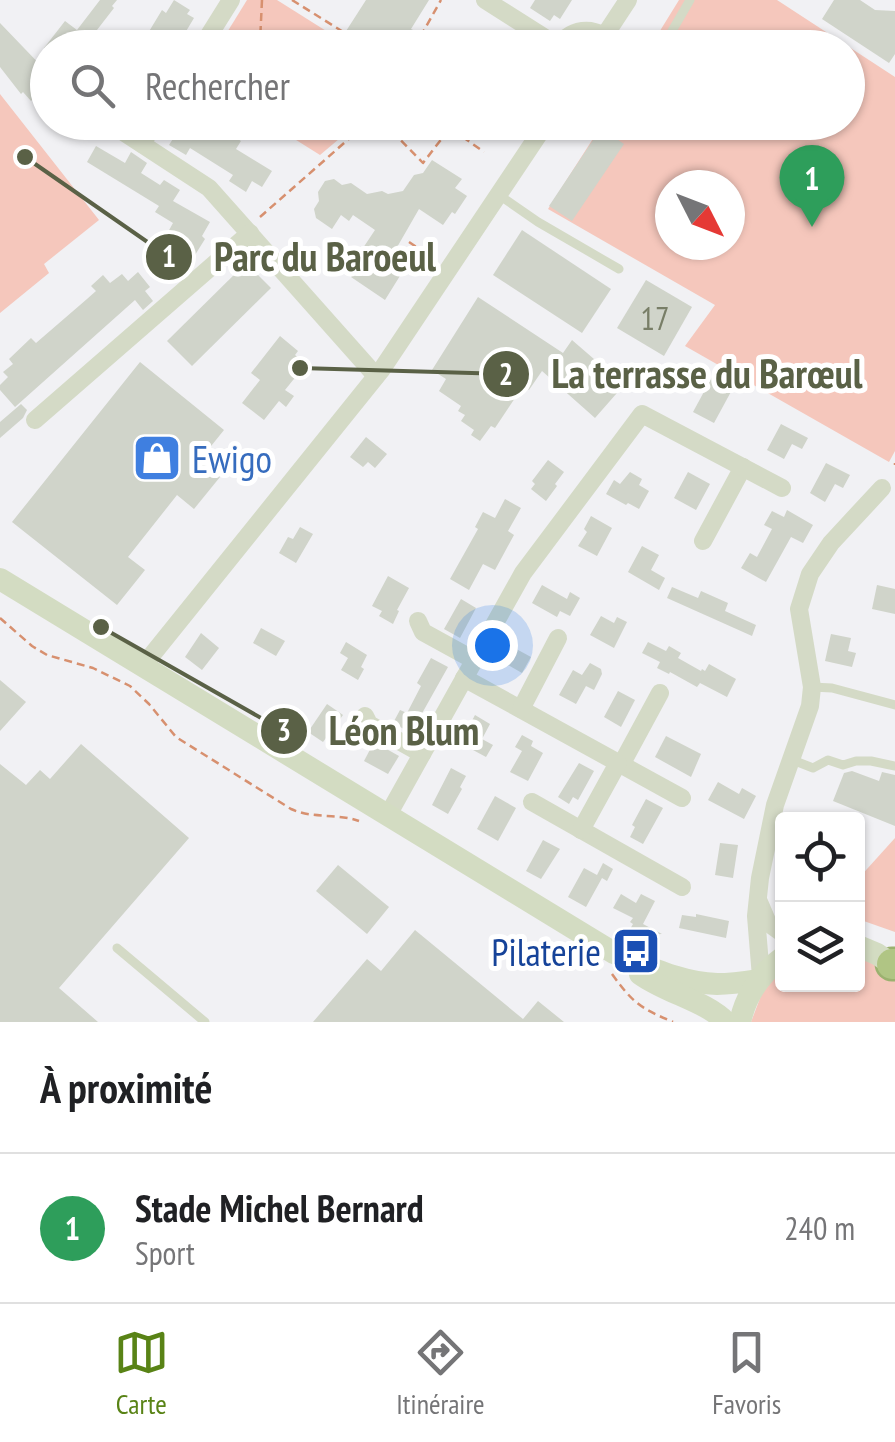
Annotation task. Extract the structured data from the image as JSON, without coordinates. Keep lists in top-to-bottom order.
{
  "places": {
    "other": ["Parc du Baroeul", "La terrasse du Barœul", "Léon Blum"],
    "shop": ["Ewigo"],
    "bus stop": ["Pilaterie"]
  },
  "house_numbers": ["17"],
  "north": "bottom right",
  "page": {
    "search": "Rechercher",
    "pins": "1",
    "heading": "À proximité",
    "list": [
      {
        "mark": "1",
        "name": "Stade Michel Bernard",
        "note": "Sport",
        "value": "240 m"
      }
    ],
    "nav": ["Carte", "Itinéraire", "Favoris"]
  }
}
